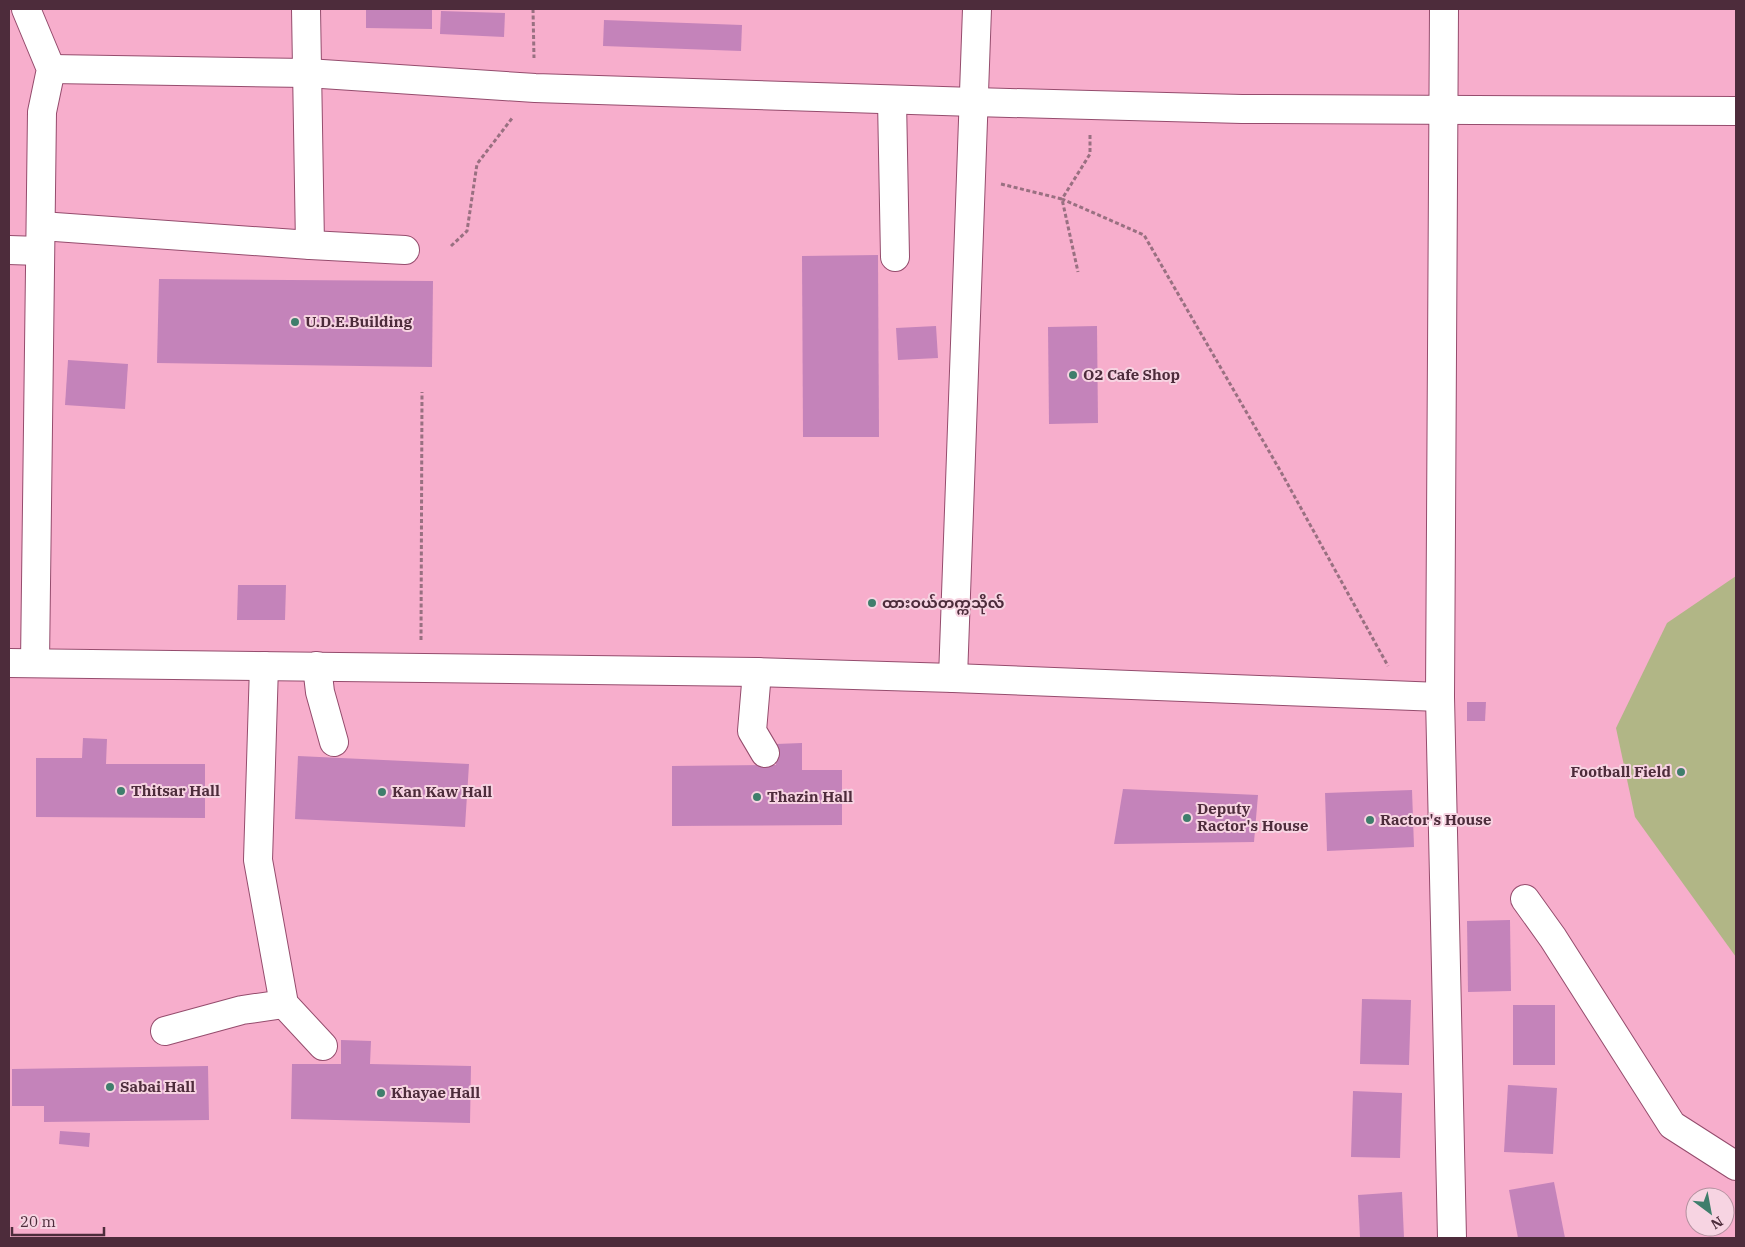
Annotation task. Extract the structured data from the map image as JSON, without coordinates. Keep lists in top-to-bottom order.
{
  "places": [
    "U.D.E.Building",
    "O2 Cafe Shop",
    "ထားဝယ်တက္ကသိုလ်",
    "Football Field",
    "Thitsar Hall",
    "Kan Kaw Hall",
    "Thazin Hall",
    "Deputy Ractor's House",
    "Ractor's House",
    "Sabai Hall",
    "Khayae Hall"
  ],
  "scale_bar": "20 m",
  "north": "bottom right"
}
